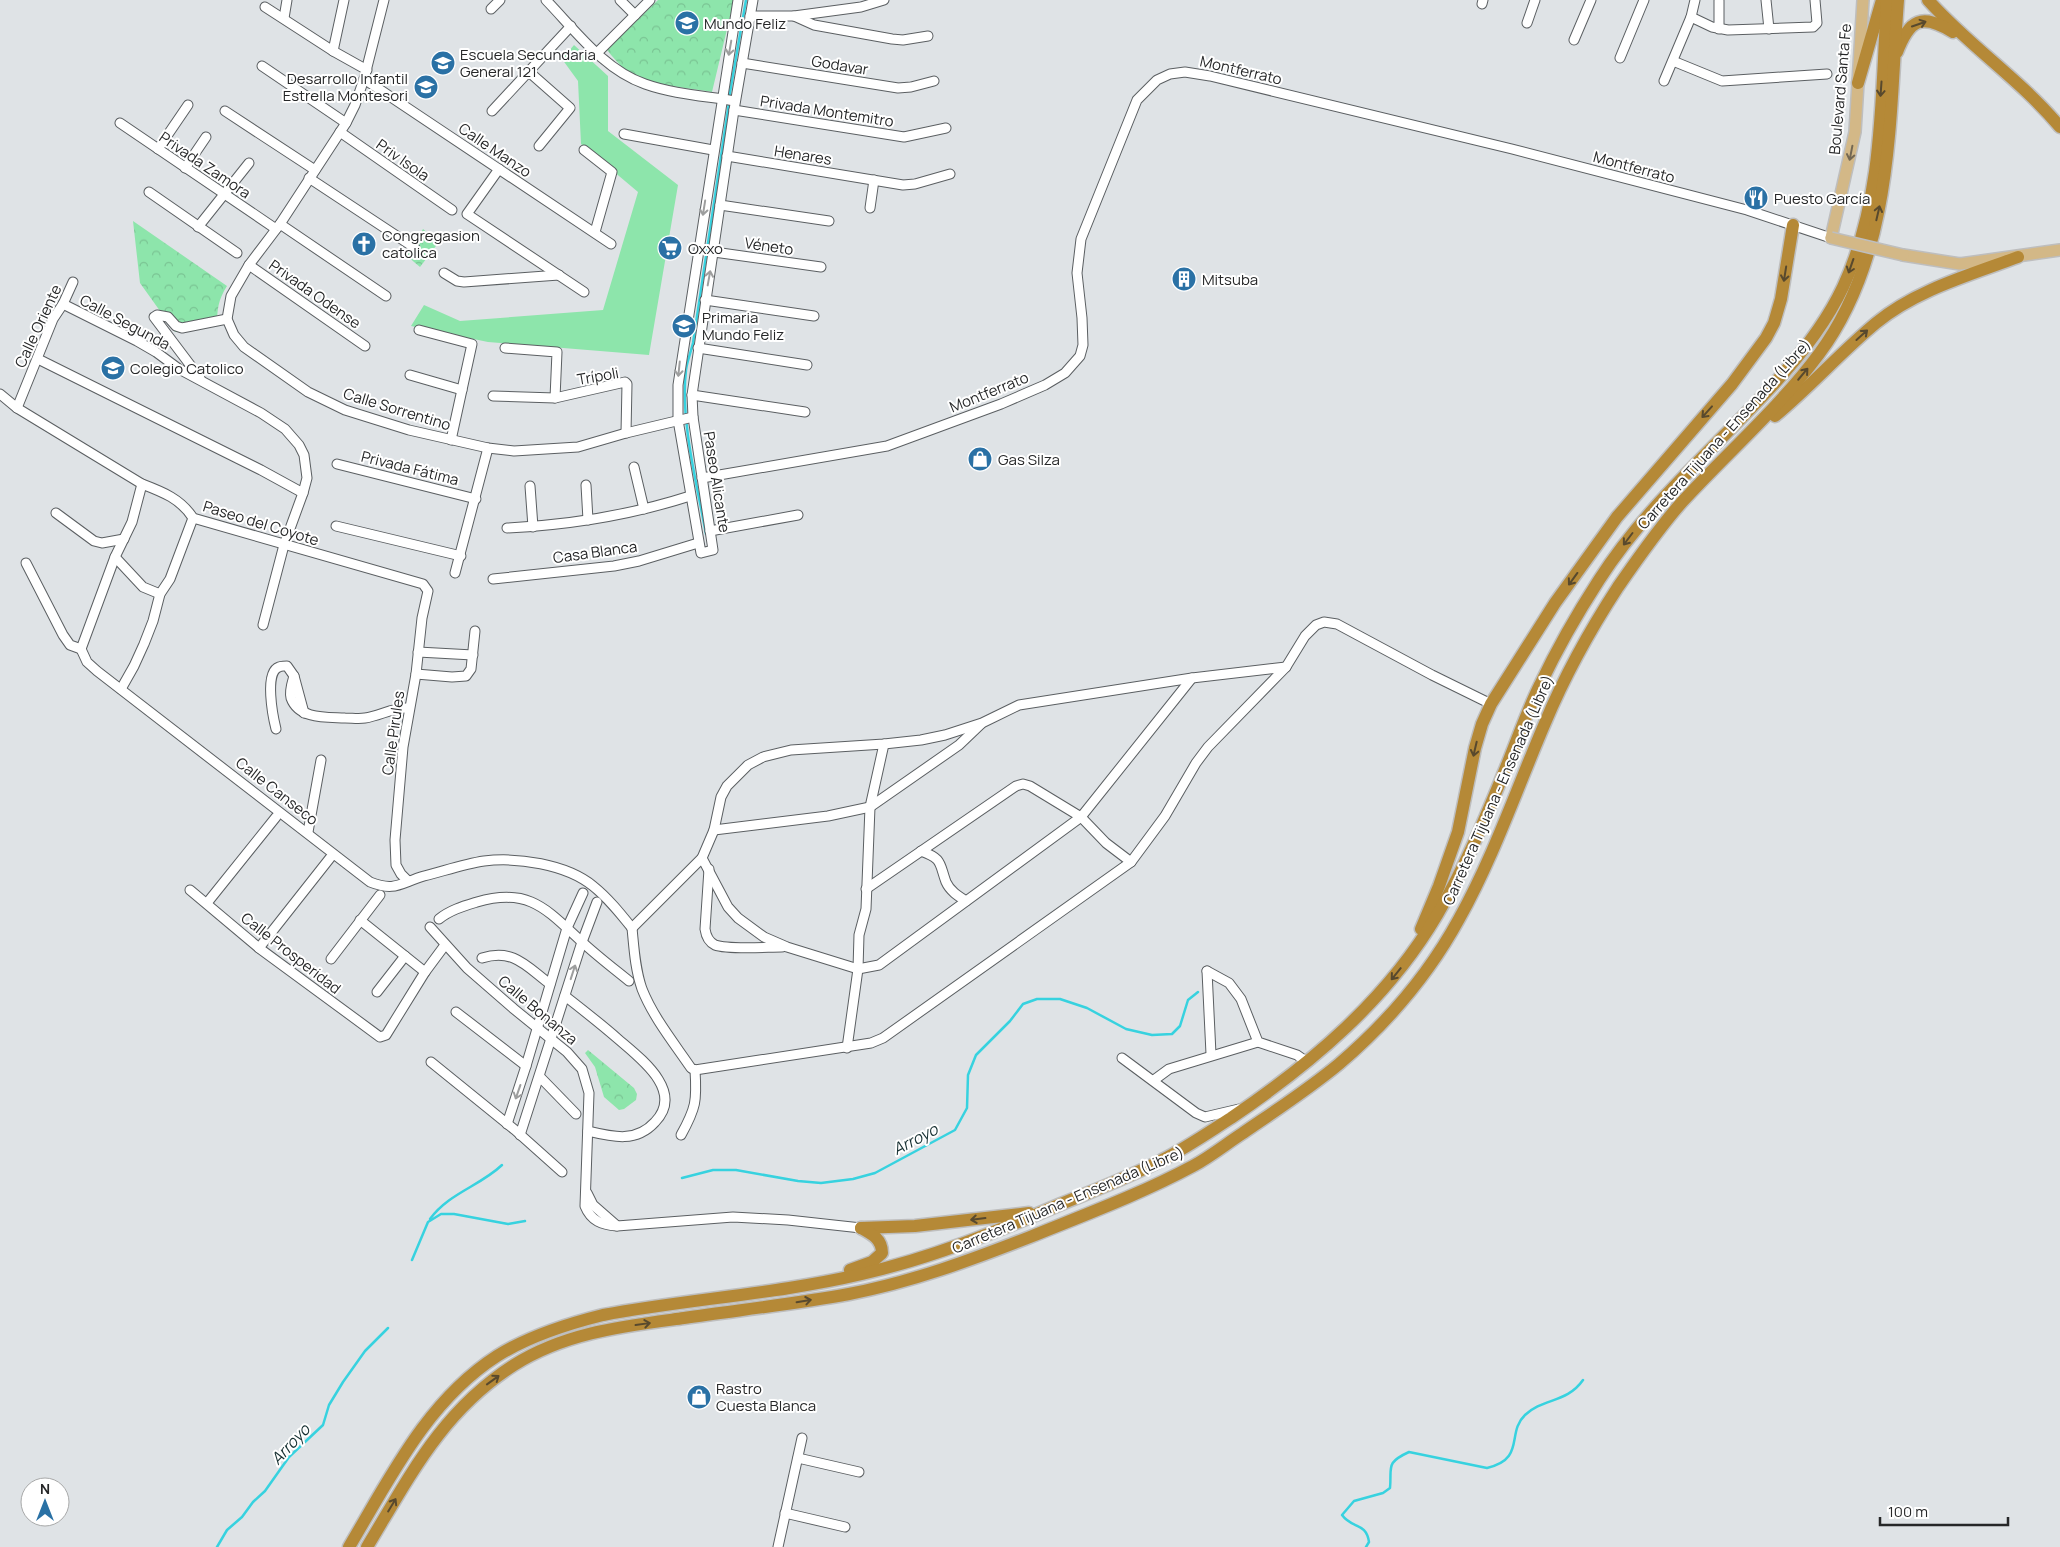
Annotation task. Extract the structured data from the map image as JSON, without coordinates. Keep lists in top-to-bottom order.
{
  "streets": {
    "highway": ["Carretera Tijuana - Ensenada (Libre)"],
    "main road": ["Boulevard Santa Fe"],
    "street": [
      "Godavar",
      "Montferrato",
      "Privada Montemitro",
      "Calle Manzo",
      "Henares",
      "Priv Isola",
      "Privada Zamora",
      "Véneto",
      "Privada Odense",
      "Calle Segunda",
      "Calle Oriente",
      "Trípoli",
      "Calle Sorrentino",
      "Privada Fátima",
      "Paseo Alicante",
      "Paseo del Coyote",
      "Casa Blanca",
      "Calle Pirules",
      "Calle Canseco",
      "Calle Prosperidad",
      "Calle Bonanza"
    ]
  },
  "crossings": [
    ["Godavar", "Paseo Alicante"],
    ["Montferrato", "Boulevard Santa Fe"],
    ["Montferrato", "Paseo Alicante"],
    ["Privada Montemitro", "Paseo Alicante"],
    ["Henares", "Paseo Alicante"],
    ["Véneto", "Paseo Alicante"],
    ["Calle Segunda", "Calle Oriente"],
    ["Calle Oriente", "Paseo del Coyote"],
    ["Trípoli", "Calle Sorrentino"],
    ["Calle Sorrentino", "Privada Fátima"],
    ["Calle Sorrentino", "Paseo Alicante"],
    ["Paseo Alicante", "Casa Blanca"],
    ["Paseo del Coyote", "Calle Pirules"],
    ["Calle Pirules", "Calle Canseco"]
  ],
  "one_way": ["Boulevard Santa Fe"],
  "water": ["Arroyo"],
  "places": {
    "school or university": [
      "Mundo Feliz",
      "Escuela Secundaria General 121",
      "Desarrollo Infantil Estrella Montesori",
      "Primaria Mundo Feliz",
      "Colegio Catolico"
    ],
    "restaurant": ["Puesto García"],
    "church": ["Congregasion catolica"],
    "supermarket": ["Oxxo"],
    "building": ["Mitsuba"],
    "shop": ["Gas Silza", "Rastro Cuesta Blanca"]
  },
  "scale_bar": "100 m",
  "north": "top"
}
